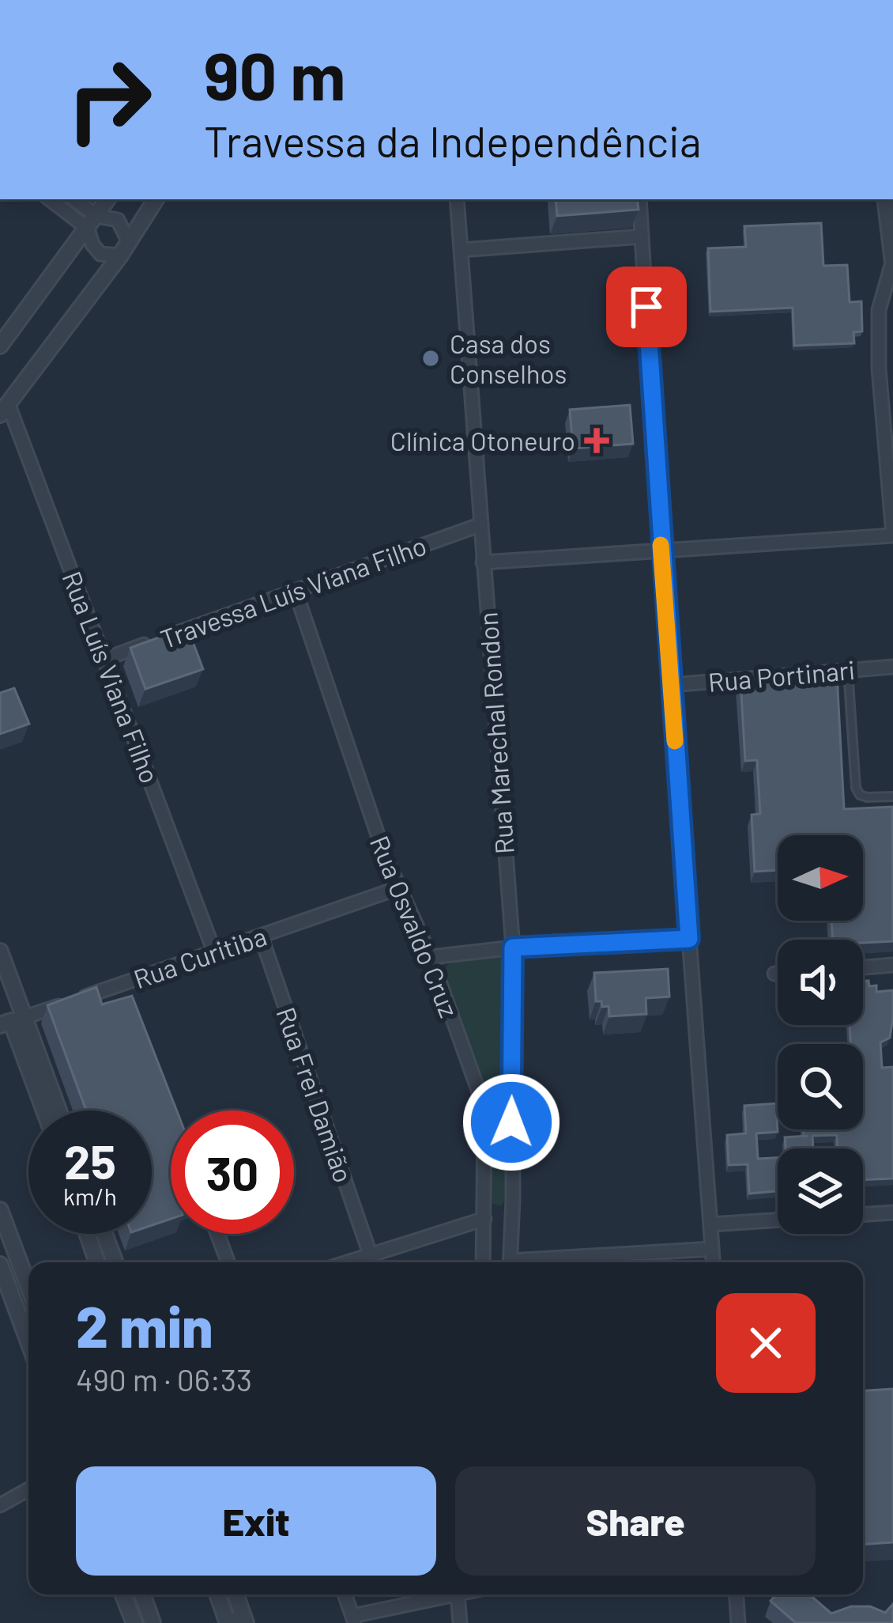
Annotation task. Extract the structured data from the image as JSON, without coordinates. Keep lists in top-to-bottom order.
{
  "streets": {
    "street": [
      "Travessa Luís Viana Filho",
      "Rua Portinari",
      "Rua Luís Viana Filho",
      "Rua Marechal Rondon",
      "Rua Osvaldo Cruz",
      "Rua Curitiba",
      "Rua Frei Damião"
    ]
  },
  "crossings": [
    ["Travessa Luís Viana Filho", "Rua Luís Viana Filho"],
    ["Travessa Luís Viana Filho", "Rua Marechal Rondon"],
    ["Travessa Luís Viana Filho", "Rua Osvaldo Cruz"],
    ["Rua Luís Viana Filho", "Rua Curitiba"],
    ["Rua Osvaldo Cruz", "Rua Curitiba"],
    ["Rua Curitiba", "Rua Frei Damião"]
  ],
  "places": {
    "other": ["Casa dos Conselhos"],
    "health": ["Clínica Otoneuro"]
  },
  "north": "right",
  "page": {
    "turn": ["90 m", "Travessa da Independência"],
    "speed": "25 km/h",
    "limit": "30",
    "heading": ["2 min", "490 m · 06:33"],
    "buttons": ["Exit", "Share"]
  }
}
